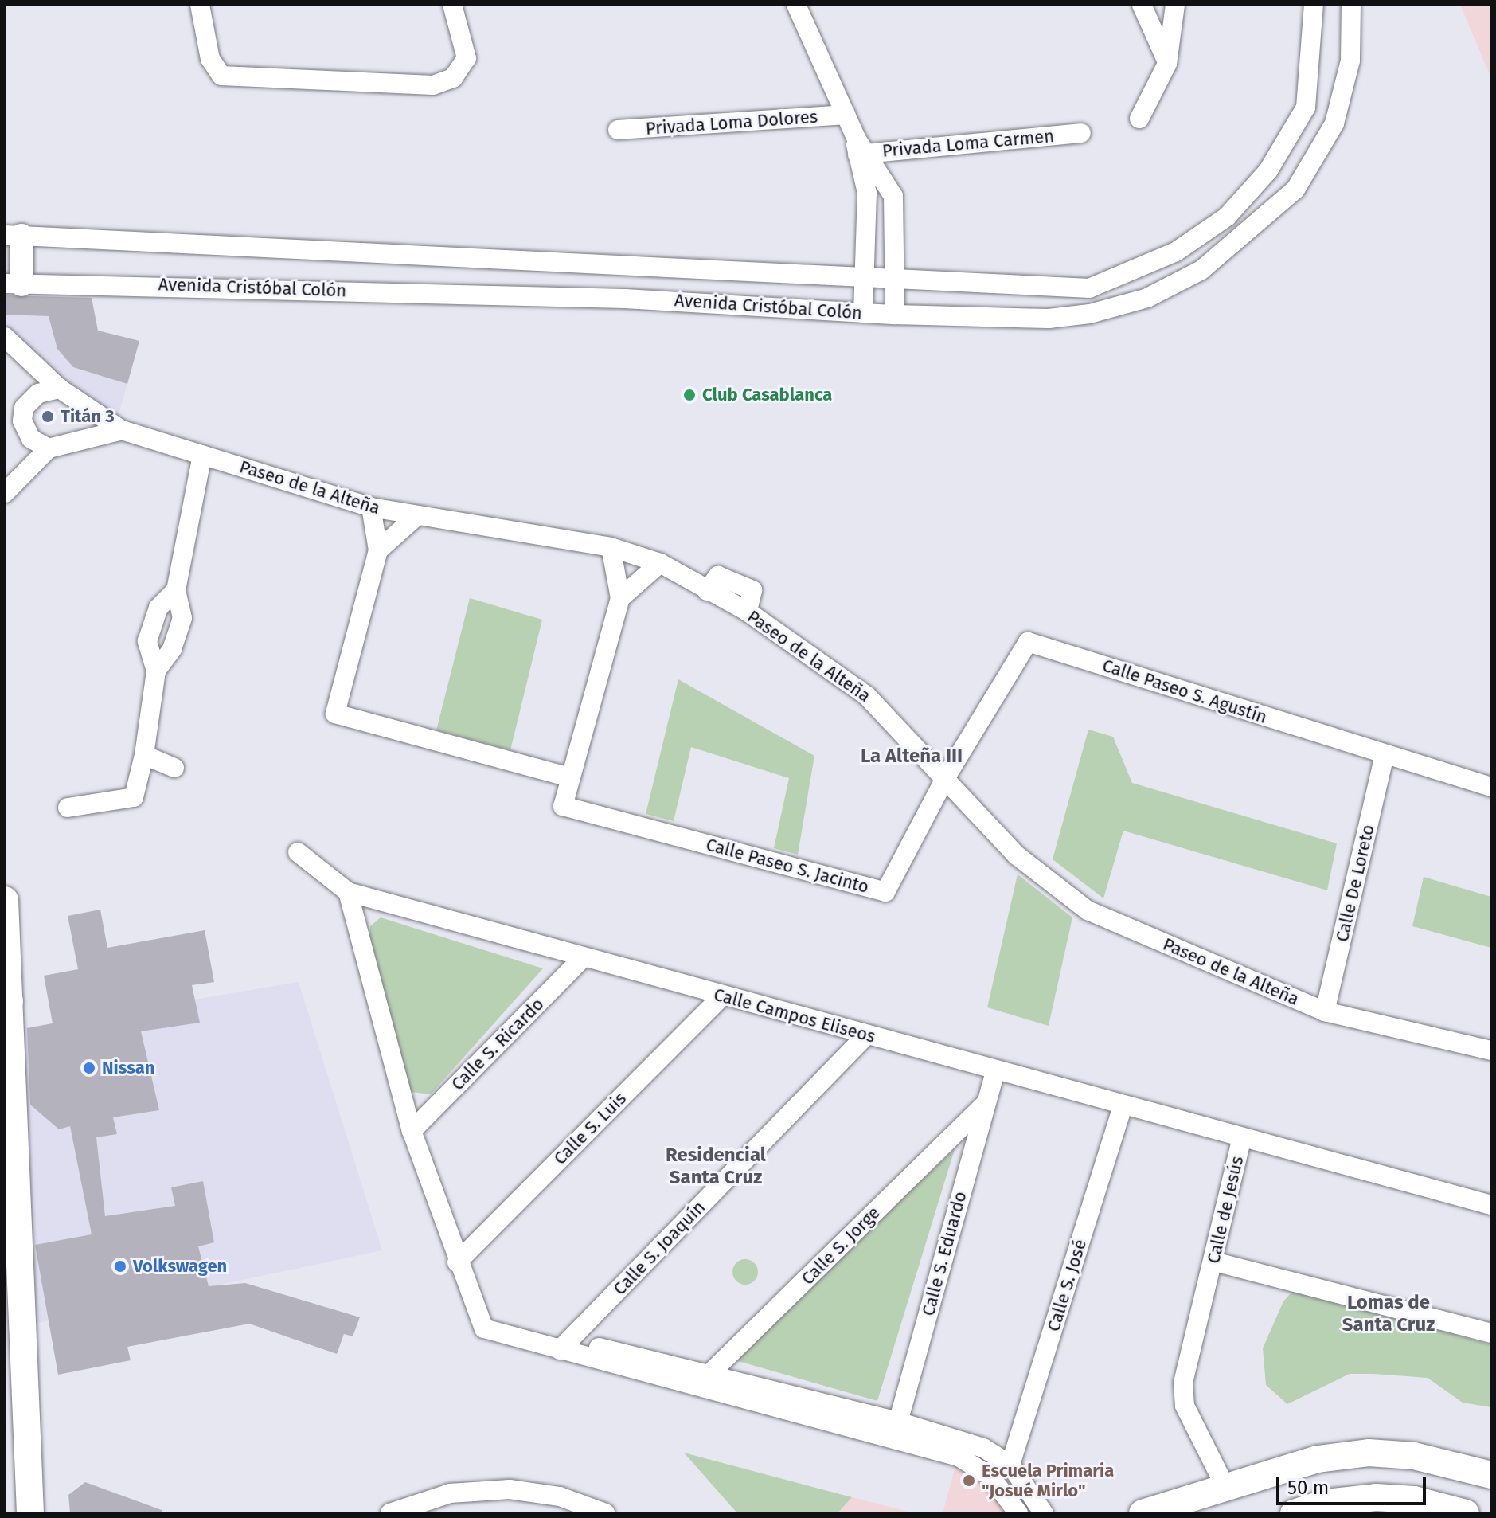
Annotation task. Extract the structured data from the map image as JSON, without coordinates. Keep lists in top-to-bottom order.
{
  "streets": {
    "street": [
      "Privada Loma Dolores",
      "Privada Loma Carmen",
      "Avenida Cristóbal Colón",
      "Paseo de la Alteña",
      "Calle Paseo S. Agustín",
      "Calle Paseo S. Jacinto",
      "Calle De Loreto",
      "Calle Campos Eliseos",
      "Calle S. Ricardo",
      "Calle S. Luis",
      "Calle de Jesús",
      "Calle S. Jorge",
      "Calle S. Joaquín",
      "Calle S. Eduardo",
      "Calle S. José"
    ]
  },
  "crossings": [
    ["Paseo de la Alteña", "Calle Paseo S. Agustín"],
    ["Paseo de la Alteña", "Calle Paseo S. Jacinto"],
    ["Paseo de la Alteña", "Calle De Loreto"],
    ["Calle Paseo S. Agustín", "Calle Paseo S. Jacinto"],
    ["Calle Paseo S. Agustín", "Calle De Loreto"],
    ["Calle Campos Eliseos", "Calle S. Ricardo"],
    ["Calle Campos Eliseos", "Calle S. Luis"],
    ["Calle Campos Eliseos", "Calle de Jesús"],
    ["Calle Campos Eliseos", "Calle S. Joaquín"],
    ["Calle Campos Eliseos", "Calle S. Eduardo"],
    ["Calle Campos Eliseos", "Calle S. José"],
    ["Calle S. Jorge", "Calle S. Eduardo"]
  ],
  "districts": ["La Alteña III", "Residencial Santa Cruz", "Lomas de Santa Cruz"],
  "places": [
    "Club Casablanca",
    "Titán 3",
    "Nissan",
    "Volkswagen",
    "Escuela Primaria \"Josué Mirlo\""
  ],
  "scale_bar": "50 m"
}
